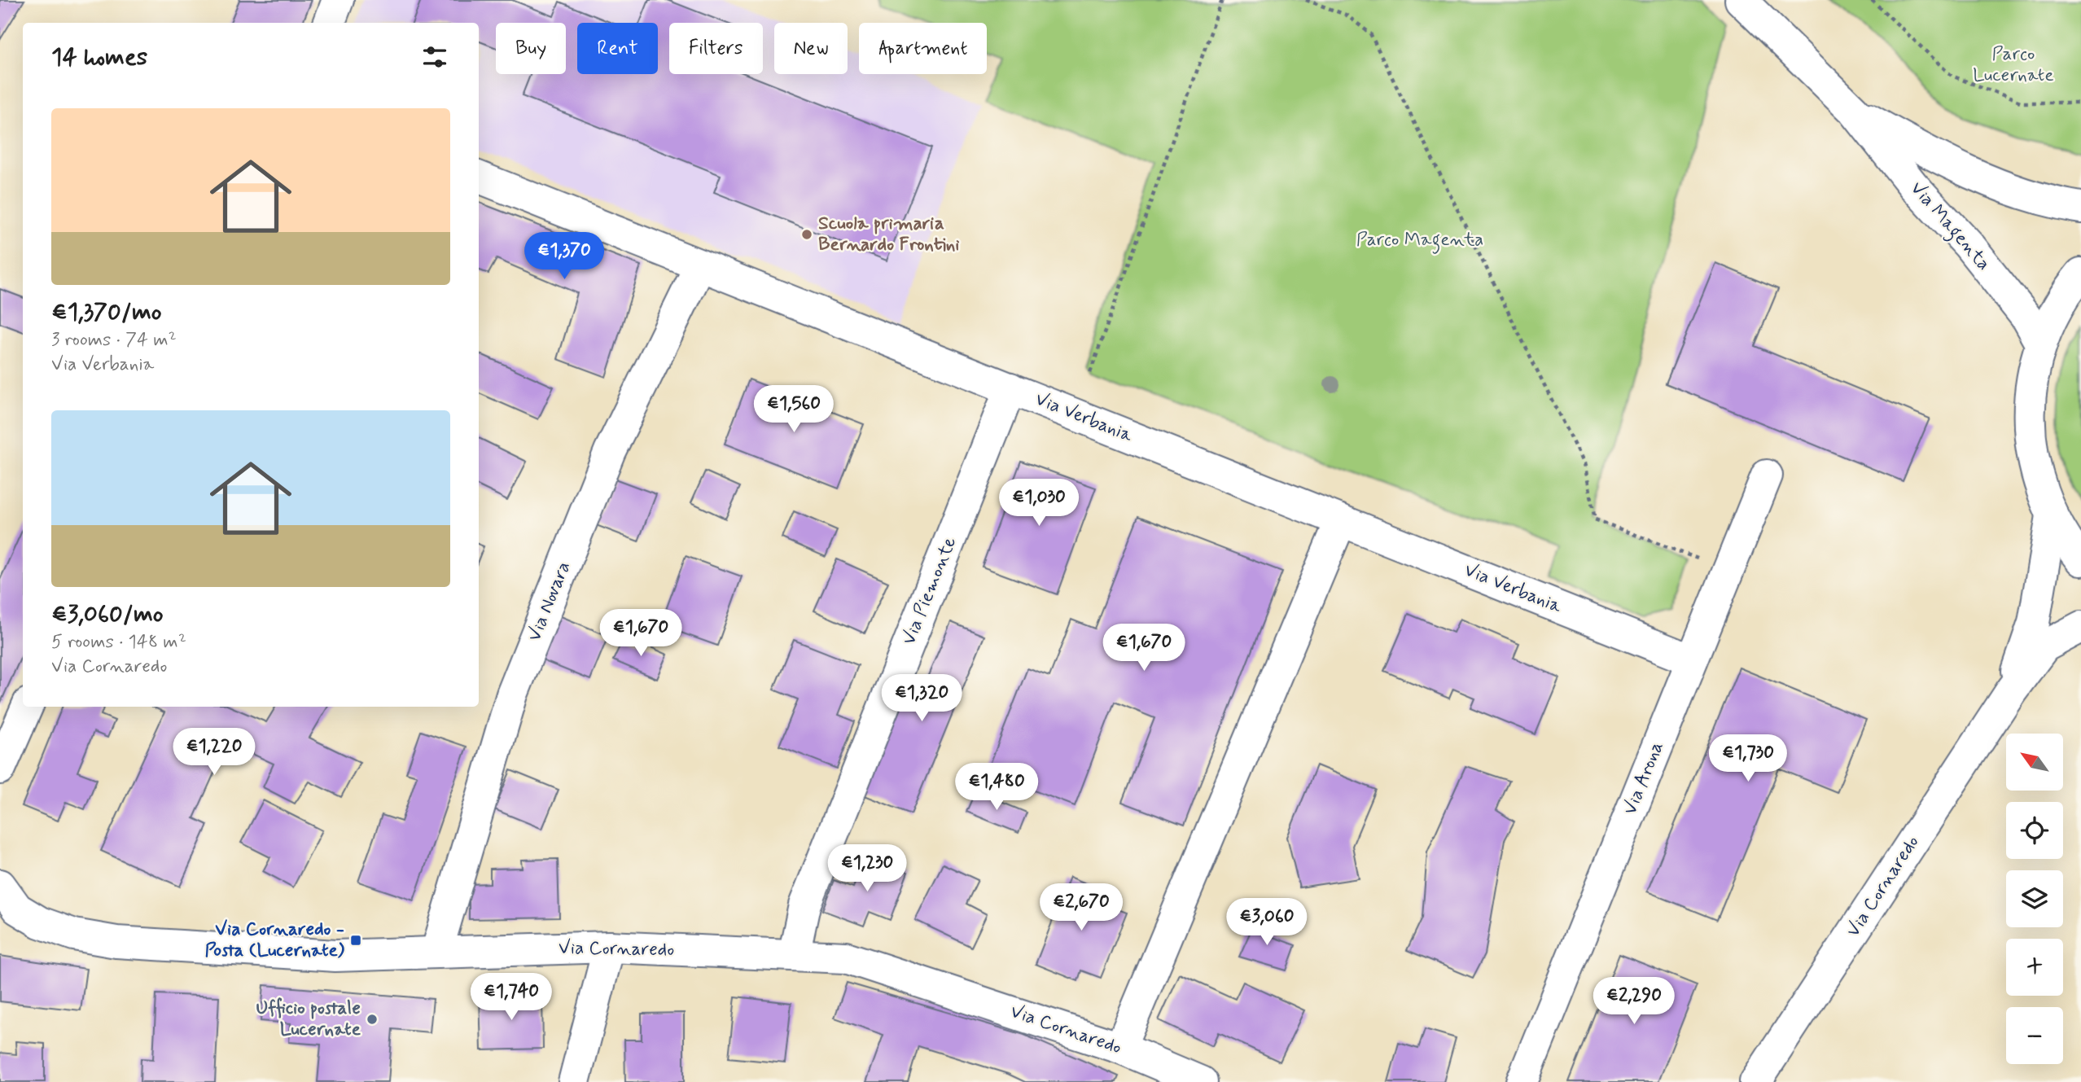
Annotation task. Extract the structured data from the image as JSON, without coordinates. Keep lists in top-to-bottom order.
{
  "streets": {
    "street": [
      "Via Magenta",
      "Via Verbania",
      "Via Piemonte",
      "Via Novara",
      "Via Arona",
      "Via Cornaredo"
    ]
  },
  "crossings": [
    ["Via Verbania", "Via Piemonte"],
    ["Via Verbania", "Via Novara"],
    ["Via Verbania", "Via Arona"],
    ["Via Piemonte", "Via Cornaredo"],
    ["Via Novara", "Via Cornaredo"]
  ],
  "parks": ["Parco Lucernate", "Parco Magenta"],
  "places": {
    "other": ["Scuola primaria Bernardo Frontini", "Ufficio postale Lucernate"],
    "transit": ["Via Cornaredo - Posta (Lucernate)"]
  },
  "north": "top left",
  "page": {
    "chip": [
      "Buy",
      "Rent",
      "Filters",
      "New",
      "Apartment"
    ],
    "heading": "14 homes",
    "list": [
      {
        "name": "€1,370/mo",
        "note": "3 rooms · 74 m² · Via Verbania"
      },
      {
        "name": "€3,060/mo",
        "note": "5 rooms · 148 m² · Via Cornaredo"
      }
    ],
    "price": [
      "€1,370",
      "€1,560",
      "€1,030",
      "€1,670",
      "€1,670",
      "€1,320",
      "€1,220",
      "€1,730",
      "€1,480",
      "€1,230",
      "€2,670",
      "€3,060",
      "€1,740",
      "€2,290"
    ],
    "map_buttons": ["+", "−"]
  }
}
